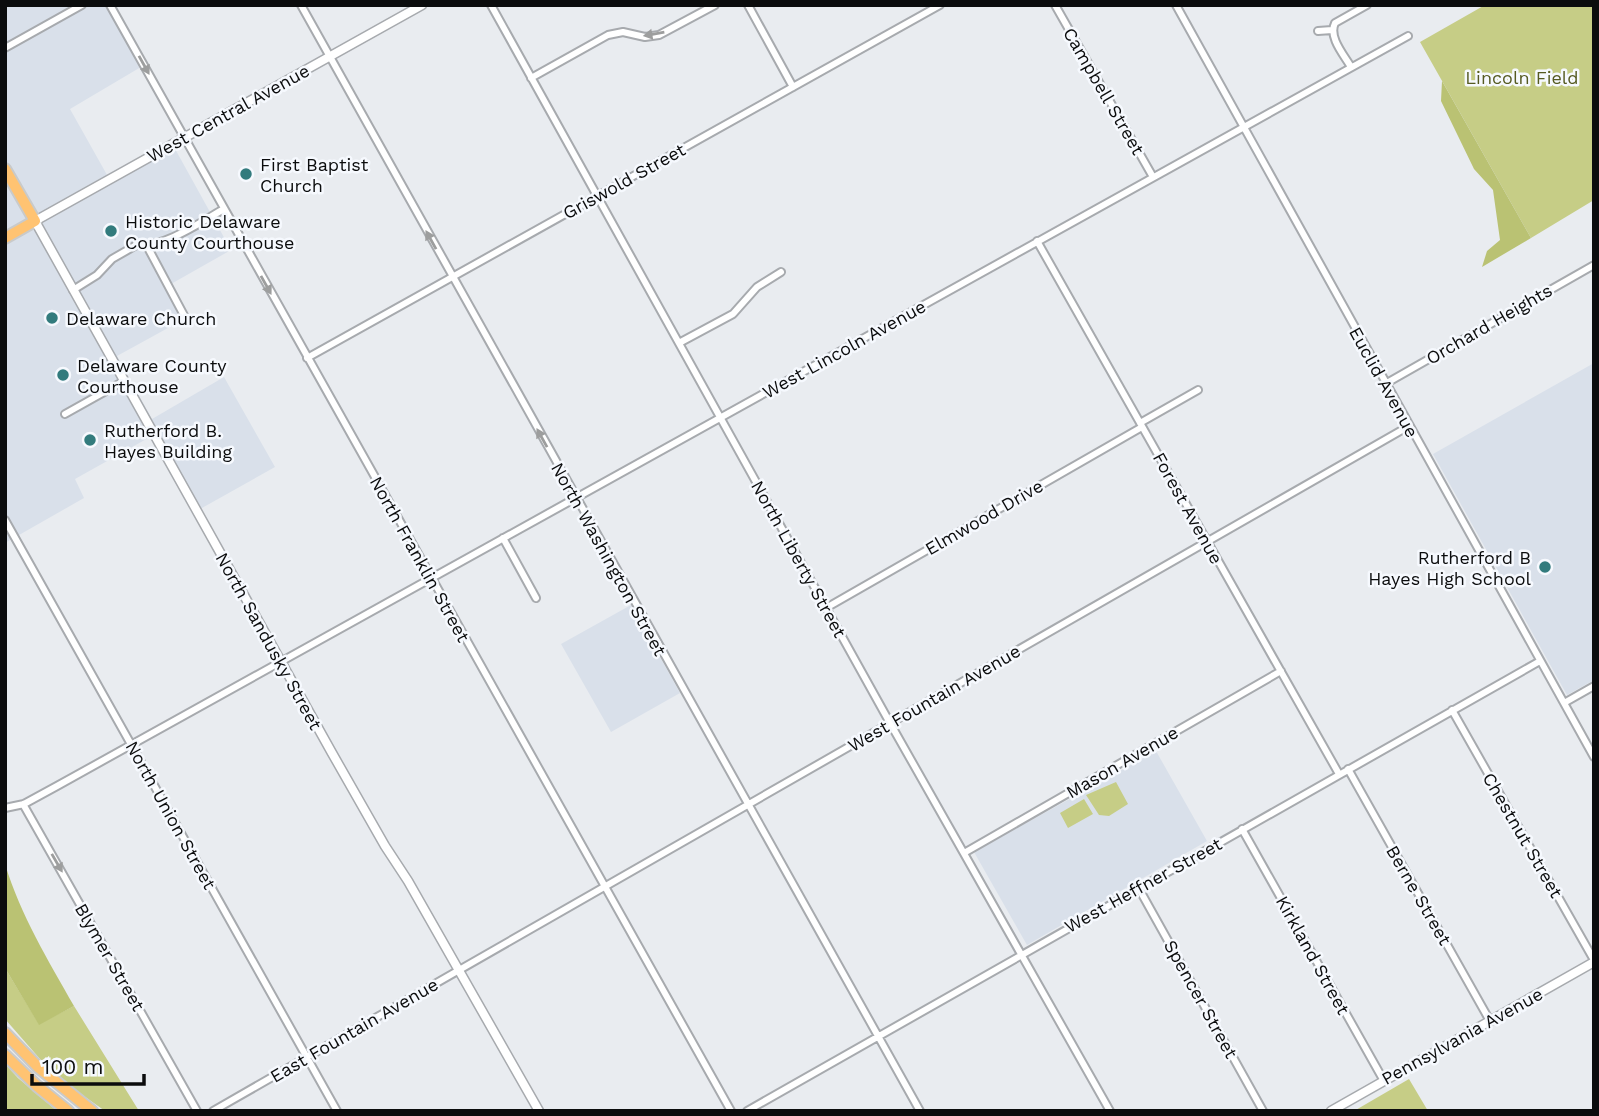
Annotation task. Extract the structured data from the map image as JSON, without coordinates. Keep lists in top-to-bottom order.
{
  "streets": {
    "highway": ["North Sandusky Street"],
    "street": [
      "Campbell Street",
      "West Central Avenue",
      "Griswold Street",
      "Orchard Heights",
      "West Lincoln Avenue",
      "Euclid Avenue",
      "Forest Avenue",
      "Elmwood Drive",
      "North Franklin Street",
      "North Washington Street",
      "North Liberty Street",
      "West Fountain Avenue",
      "Mason Avenue",
      "North Union Street",
      "Chestnut Street",
      "West Heffner Street",
      "Berne Street",
      "Kirkland Street",
      "Blymer Street",
      "Spencer Street",
      "East Fountain Avenue",
      "Pennsylvania Avenue"
    ]
  },
  "crossings": [
    ["Campbell Street", "West Lincoln Avenue"],
    ["West Central Avenue", "North Franklin Street"],
    ["West Central Avenue", "North Washington Street"],
    ["West Central Avenue", "North Sandusky Street"],
    ["Griswold Street", "North Franklin Street"],
    ["Griswold Street", "North Washington Street"],
    ["Griswold Street", "North Liberty Street"],
    ["Orchard Heights", "Euclid Avenue"],
    ["West Lincoln Avenue", "Euclid Avenue"],
    ["West Lincoln Avenue", "Forest Avenue"],
    ["West Lincoln Avenue", "North Franklin Street"],
    ["West Lincoln Avenue", "North Washington Street"],
    ["West Lincoln Avenue", "North Liberty Street"],
    ["West Lincoln Avenue", "North Sandusky Street"],
    ["West Lincoln Avenue", "North Union Street"],
    ["West Lincoln Avenue", "Blymer Street"],
    ["Euclid Avenue", "West Fountain Avenue"],
    ["Euclid Avenue", "West Heffner Street"],
    ["Forest Avenue", "Elmwood Drive"],
    ["Forest Avenue", "West Fountain Avenue"],
    ["Forest Avenue", "Mason Avenue"],
    ["Forest Avenue", "West Heffner Street"],
    ["Elmwood Drive", "North Liberty Street"],
    ["North Franklin Street", "West Fountain Avenue"],
    ["North Washington Street", "West Fountain Avenue"],
    ["North Washington Street", "West Heffner Street"],
    ["North Liberty Street", "West Fountain Avenue"],
    ["North Liberty Street", "Mason Avenue"],
    ["North Liberty Street", "West Heffner Street"],
    ["North Sandusky Street", "West Fountain Avenue"],
    ["North Sandusky Street", "East Fountain Avenue"],
    ["West Fountain Avenue", "East Fountain Avenue"],
    ["North Union Street", "East Fountain Avenue"],
    ["Chestnut Street", "West Heffner Street"],
    ["Chestnut Street", "Pennsylvania Avenue"],
    ["West Heffner Street", "Berne Street"],
    ["West Heffner Street", "Kirkland Street"],
    ["West Heffner Street", "Spencer Street"],
    ["Berne Street", "Pennsylvania Avenue"],
    ["Kirkland Street", "Pennsylvania Avenue"]
  ],
  "one_way": ["North Washington Street", "Blymer Street"],
  "parks": ["Lincoln Field"],
  "places": [
    "First Baptist Church",
    "Historic Delaware County Courthouse",
    "Delaware Church",
    "Delaware County Courthouse",
    "Rutherford B. Hayes Building",
    "Rutherford B Hayes High School"
  ],
  "scale_bar": "100 m"
}
